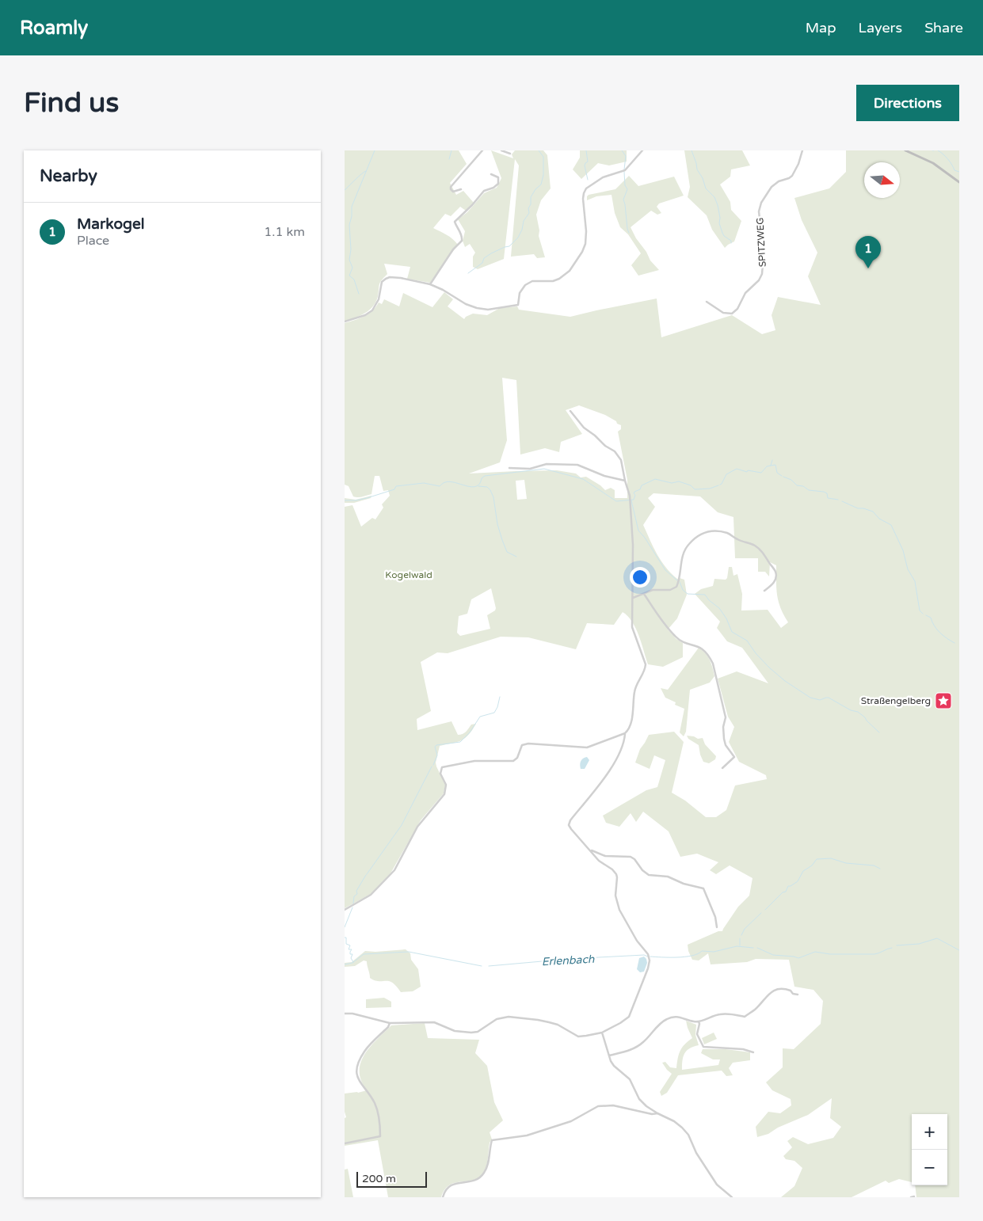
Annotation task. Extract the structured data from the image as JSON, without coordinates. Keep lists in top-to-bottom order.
{
  "streets": {
    "street": ["SPITZWEG"]
  },
  "water": ["Erlenbach"],
  "parks": ["Kogelwald"],
  "places": {
    "place": ["Straßengelberg"]
  },
  "scale_bar": "200 m",
  "north": "right",
  "page": {
    "header": "Roamly",
    "nav": ["Map", "Layers", "Share"],
    "buttons": "Directions",
    "title": "Find us",
    "heading": "Nearby",
    "list": [
      {
        "mark": "1",
        "name": "Markogel",
        "note": "Place",
        "value": "1.1 km"
      }
    ],
    "pins": "1",
    "map_buttons": ["+", "−"],
    "scale": "200 m"
  }
}
